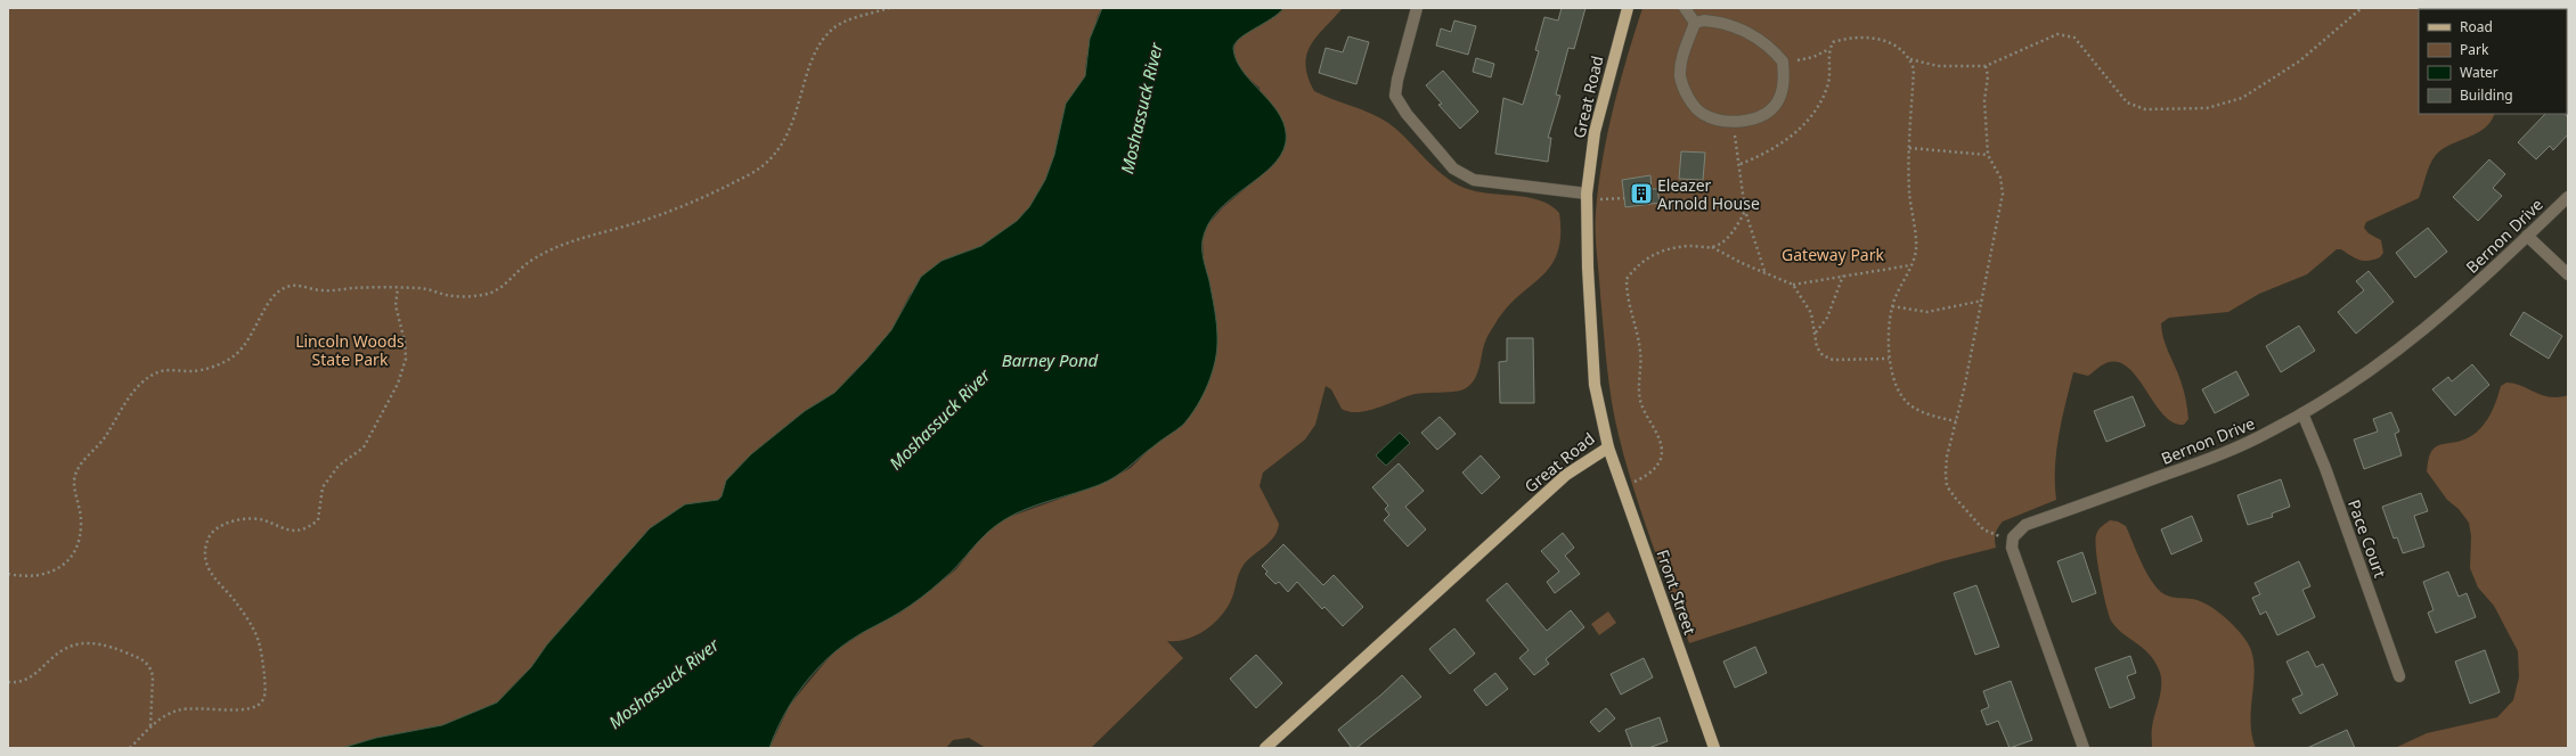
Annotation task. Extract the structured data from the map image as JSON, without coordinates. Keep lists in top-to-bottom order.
{
  "streets": {
    "main road": ["Great Road", "Front Street"],
    "street": ["Bernon Drive", "Pace Court"]
  },
  "crossings": [
    ["Great Road", "Front Street"],
    ["Bernon Drive", "Pace Court"]
  ],
  "water": ["Moshassuck River", "Barney Pond"],
  "parks": ["Gateway Park", "Lincoln Woods State Park"],
  "places": {
    "building": ["Eleazer Arnold House"]
  },
  "legend": [
    "Road",
    "Park",
    "Water",
    "Building"
  ]
}
